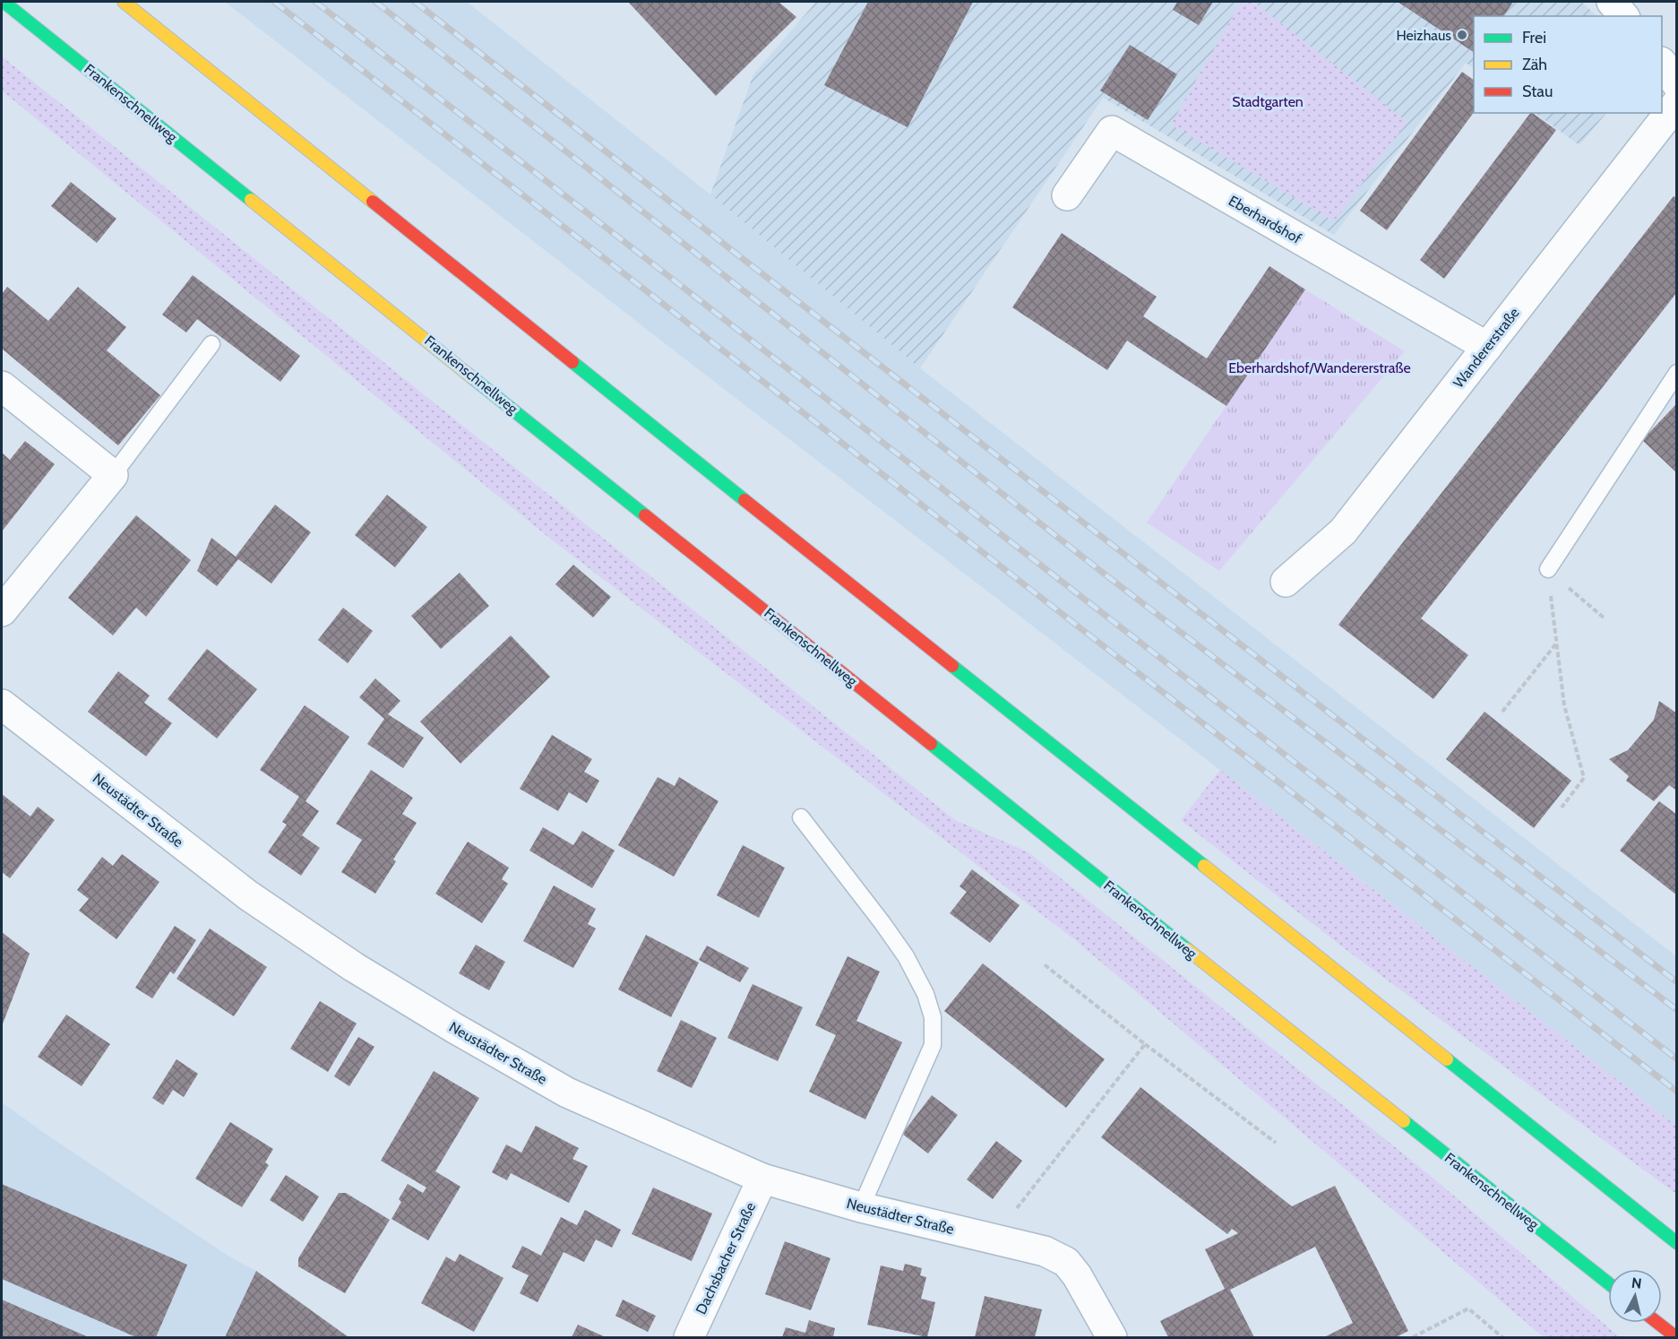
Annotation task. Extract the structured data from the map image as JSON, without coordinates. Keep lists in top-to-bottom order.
{
  "streets": {
    "highway": ["Frankenschnellweg"],
    "street": [
      "Eberhardshof",
      "Wandererstraße",
      "Neustädter Straße",
      "Dachsbacher Straße"
    ]
  },
  "crossings": [
    ["Eberhardshof", "Wandererstraße"],
    ["Neustädter Straße", "Dachsbacher Straße"]
  ],
  "parks": ["Stadtgarten", "Eberhardshof/Wandererstraße"],
  "places": ["Heizhaus"],
  "legend": ["Frei", "Zäh", "Stau"],
  "north": "top"
}
